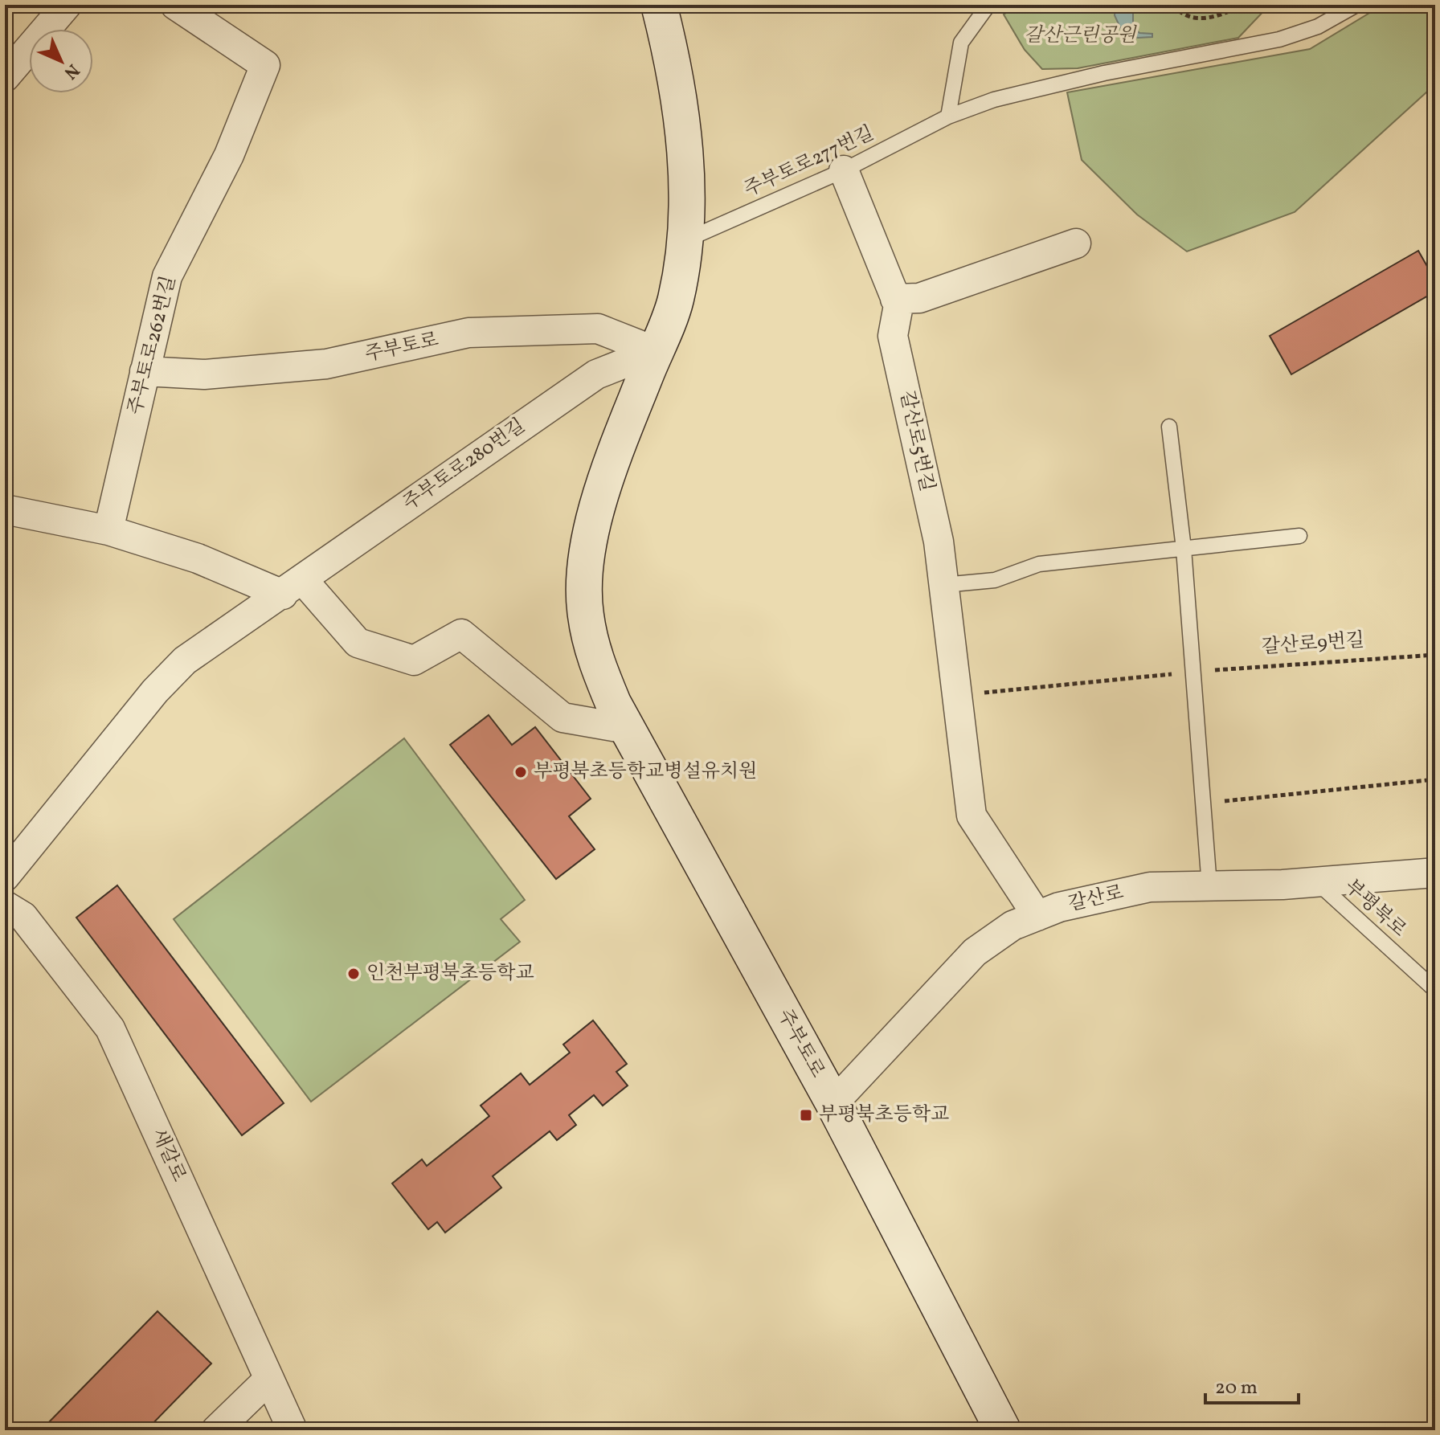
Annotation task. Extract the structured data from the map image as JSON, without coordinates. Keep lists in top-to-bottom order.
{
  "streets": {
    "main road": ["주부토로"],
    "street": [
      "주부토로262번길",
      "갈산로5번길",
      "주부토로280번길",
      "갈산로",
      "새갈로"
    ],
    "lane": ["주부토로277번길", "부평북로"],
    "path": ["갈산로9번길"]
  },
  "crossings": [
    ["주부토로277번길", "주부토로"],
    ["주부토로277번길", "갈산로5번길"],
    ["주부토로262번길", "주부토로"],
    ["주부토로", "주부토로280번길"],
    ["주부토로", "갈산로"],
    ["갈산로5번길", "갈산로"],
    ["갈산로", "부평북로"]
  ],
  "parks": ["갈산근린공원"],
  "places": {
    "other": ["부평북초등학교병설유치원", "인천부평북초등학교"],
    "transit": ["부평북초등학교"]
  },
  "scale_bar": "20 m",
  "north": "bottom right"
}
